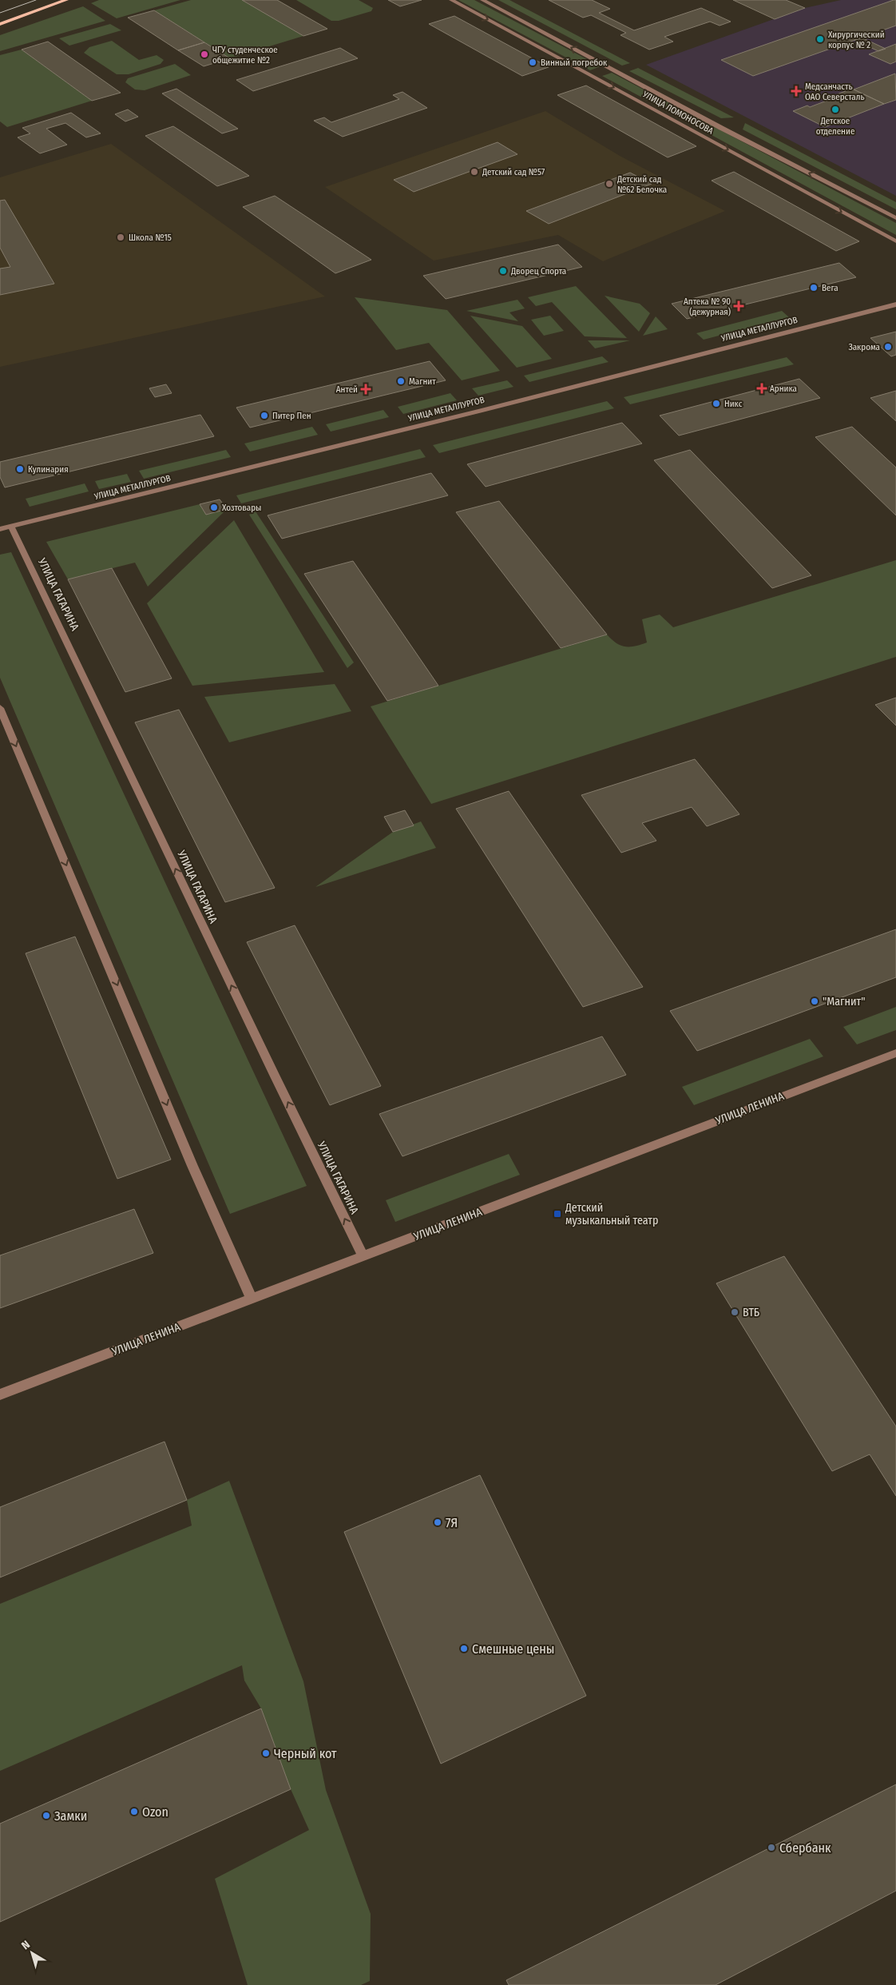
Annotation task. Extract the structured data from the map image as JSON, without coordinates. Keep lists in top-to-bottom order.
{
  "streets": {
    "street": [
      "УЛИЦА ЛОМОНОСОВА",
      "УЛИЦА МЕТАЛЛУРГОВ",
      "УЛИЦА ГАГАРИНА",
      "УЛИЦА ЛЕНИНА"
    ]
  },
  "crossings": [
    ["УЛИЦА МЕТАЛЛУРГОВ", "УЛИЦА ГАГАРИНА"],
    ["УЛИЦА ГАГАРИНА", "УЛИЦА ЛЕНИНА"]
  ],
  "one_way": ["УЛИЦА ГАГАРИНА"],
  "places": {
    "other": [
      "Хирургический корпус № 2",
      "ЧГУ студенческое общежитие №2",
      "Винный погребок",
      "Детское отделение",
      "Детский сад №57",
      "Детский сад №62 Белочка",
      "Школа №15",
      "Дворец Спорта",
      "Вега",
      "Закрома",
      "Магнит",
      "Никс",
      "Питер Пен",
      "Кулинария",
      "Хозтовары",
      "\"Магнит\"",
      "ВТБ",
      "7Я",
      "Смешные цены",
      "Черный кот",
      "Ozon",
      "Замки",
      "Сбербанк"
    ],
    "health": [
      "Медсанчасть ОАО Северсталь",
      "Аптека № 90 (дежурная)",
      "Арника",
      "Антей"
    ],
    "transit": ["Детский музыкальный театр"]
  },
  "north": "top left"
}
